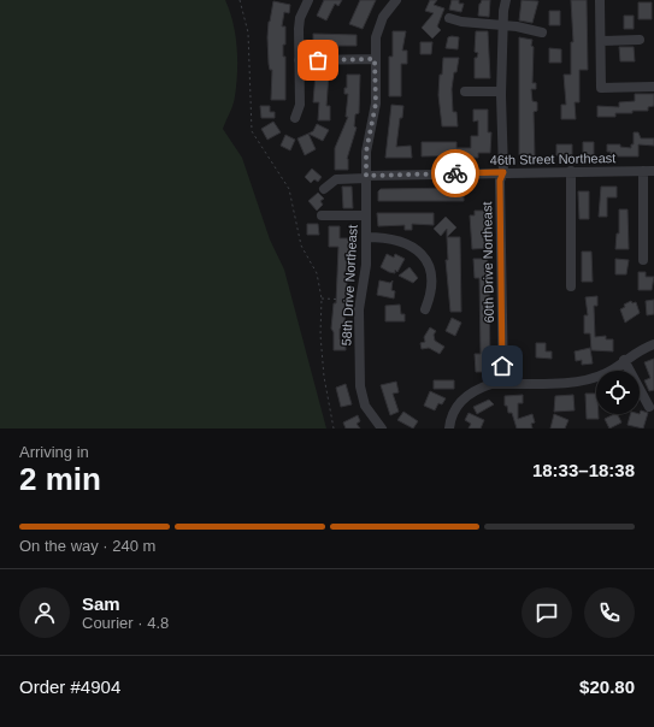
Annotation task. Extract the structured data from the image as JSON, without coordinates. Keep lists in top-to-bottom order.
{
  "streets": {
    "street": ["46th Street Northeast", "60th Drive Northeast", "58th Drive Northeast"]
  },
  "crossings": [
    ["46th Street Northeast", "60th Drive Northeast"],
    ["46th Street Northeast", "58th Drive Northeast"]
  ],
  "page": {
    "heading": ["2 min", "Arriving in", "18:33–18:38"],
    "panel": [
      "Sam",
      "Courier · 4.8",
      "Order #4904",
      "$20.80"
    ],
    "bar": "On the way · 240 m"
  }
}
